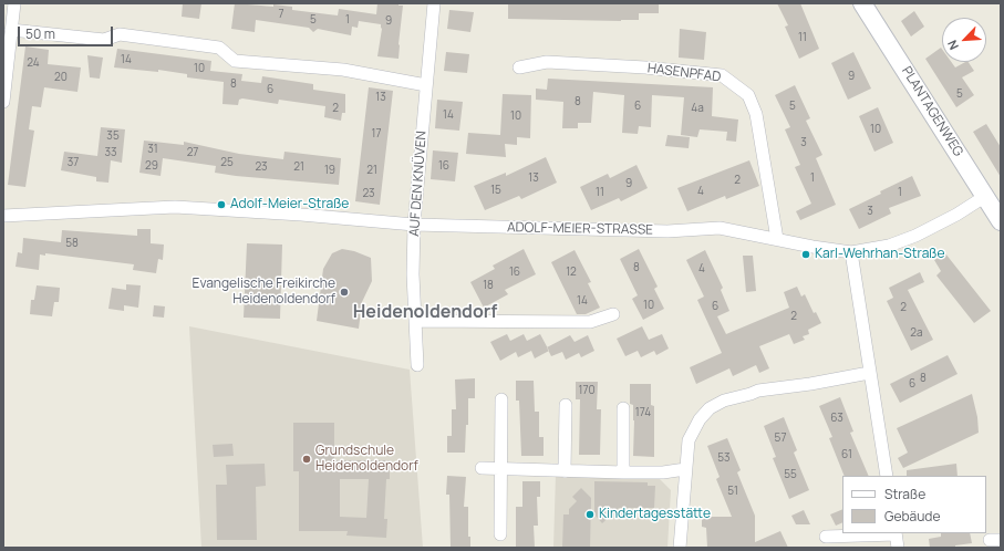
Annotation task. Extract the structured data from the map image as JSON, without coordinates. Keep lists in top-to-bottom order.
{
  "streets": {
    "street": [
      "HASENPFAD",
      "PLANTAGENWEG",
      "AUF DEN KNÜVEN",
      "ADOLF-MEIER-STRASSE"
    ]
  },
  "crossings": [
    ["HASENPFAD", "ADOLF-MEIER-STRASSE"],
    ["PLANTAGENWEG", "ADOLF-MEIER-STRASSE"],
    ["AUF DEN KNÜVEN", "ADOLF-MEIER-STRASSE"]
  ],
  "districts": ["Heidenoldendorf"],
  "places": [
    "Adolf-Meier-Straße",
    "Karl-Wehrhan-Straße",
    "Evangelische Freikirche Heidenoldendorf",
    "Grundschule Heidenoldendorf",
    "Kindertagesstätte"
  ],
  "house_numbers": [
    "7",
    "5",
    "1",
    "9",
    "11",
    "14",
    "24",
    "10",
    "9",
    "20",
    "8",
    "6",
    "5",
    "13",
    "8",
    "6",
    "5",
    "2",
    "4a",
    "14",
    "10",
    "10",
    "17",
    "35",
    "3",
    "31",
    "33",
    "27",
    "37",
    "25",
    "29",
    "16",
    "23",
    "21",
    "19",
    "21",
    "13",
    "1",
    "2",
    "9",
    "15",
    "4",
    "11",
    "1",
    "23",
    "3",
    "58",
    "8",
    "4",
    "16",
    "12",
    "18",
    "14",
    "10",
    "6",
    "2",
    "2",
    "2a",
    "8",
    "6",
    "170",
    "174",
    "63",
    "57",
    "61",
    "53",
    "55",
    "51"
  ],
  "legend": ["Straße", "Gebäude"],
  "scale_bar": "50 m",
  "north": "bottom left"
}
